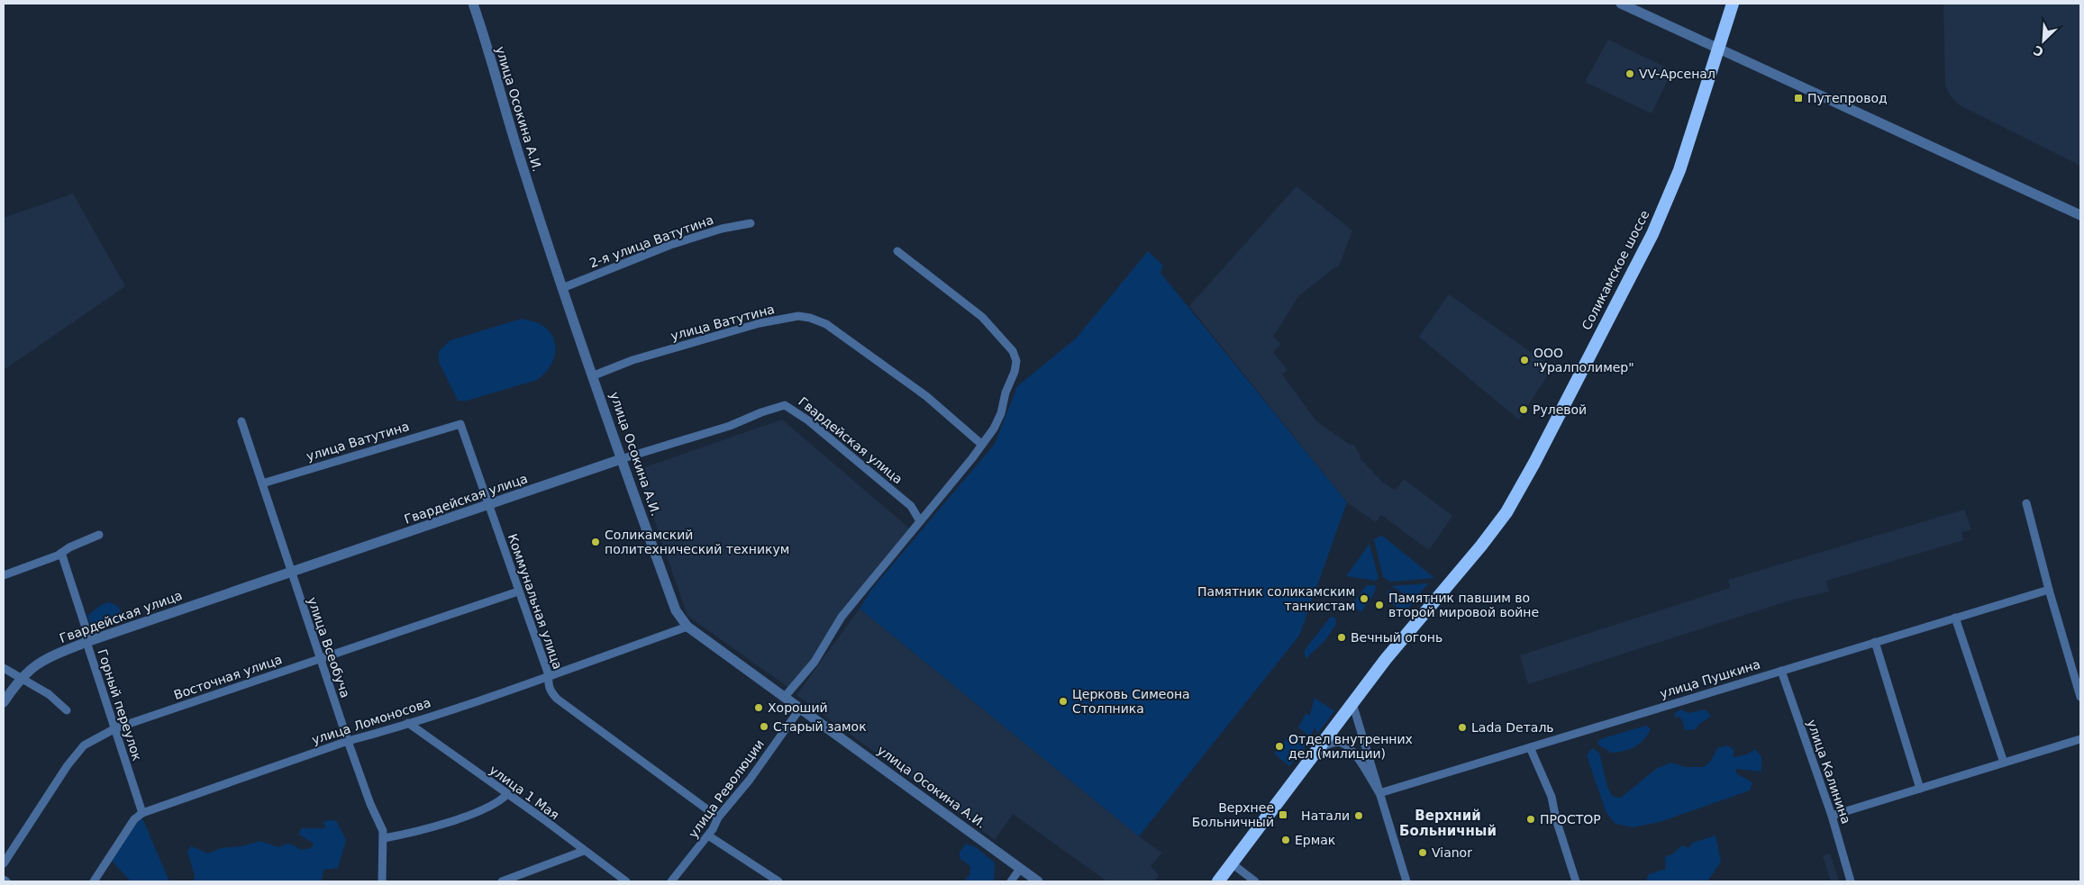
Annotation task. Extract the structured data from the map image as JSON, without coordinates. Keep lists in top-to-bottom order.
{
  "streets": {
    "highway": ["Соликамское шоссе"],
    "street": [
      "улица Осокина А.И.",
      "2-я улица Ватутина",
      "улица Ватутина",
      "Гвардейская улица",
      "Коммунальная улица",
      "улица Всеобуча",
      "Восточная улица",
      "улица Пушкина",
      "Горный переулок",
      "улица Ломоносова",
      "улица Калинина",
      "улица Революции",
      "улица 1 Мая"
    ]
  },
  "crossings": [
    ["улица Осокина А.И.", "2-я улица Ватутина"],
    ["улица Осокина А.И.", "улица Ватутина"],
    ["улица Осокина А.И.", "Гвардейская улица"],
    ["улица Осокина А.И.", "улица Ломоносова"],
    ["улица Осокина А.И.", "улица Революции"],
    ["улица Ватутина", "Коммунальная улица"],
    ["улица Ватутина", "улица Всеобуча"],
    ["Гвардейская улица", "Коммунальная улица"],
    ["Гвардейская улица", "улица Всеобуча"],
    ["Гвардейская улица", "Горный переулок"],
    ["Коммунальная улица", "Восточная улица"],
    ["Коммунальная улица", "улица Ломоносова"],
    ["Коммунальная улица", "улица Революции"],
    ["улица Всеобуча", "Восточная улица"],
    ["улица Всеобуча", "улица Ломоносова"],
    ["Восточная улица", "Горный переулок"],
    ["улица Пушкина", "улица Калинина"],
    ["Горный переулок", "улица Ломоносова"],
    ["улица Ломоносова", "улица 1 Мая"]
  ],
  "districts": ["Верхний Больничный"],
  "places": {
    "other": [
      "VV-Арсенал",
      "OOO \"Уралполимер\"",
      "Рулевой",
      "Соликамский политехнический техникум",
      "Памятник соликамским танкистам",
      "Памятник павшим во второй мировой войне",
      "Вечный огонь",
      "Церковь Симеона Столпника",
      "Хороший",
      "Старый замок",
      "Lada Dеталь",
      "Отдел внутренних дел (милиции)",
      "Натали",
      "ПРОСТОР",
      "Ермак",
      "Vianor"
    ],
    "transit": ["Путепровод", "Верхнее Больничный"]
  },
  "north": "bottom left"
}
